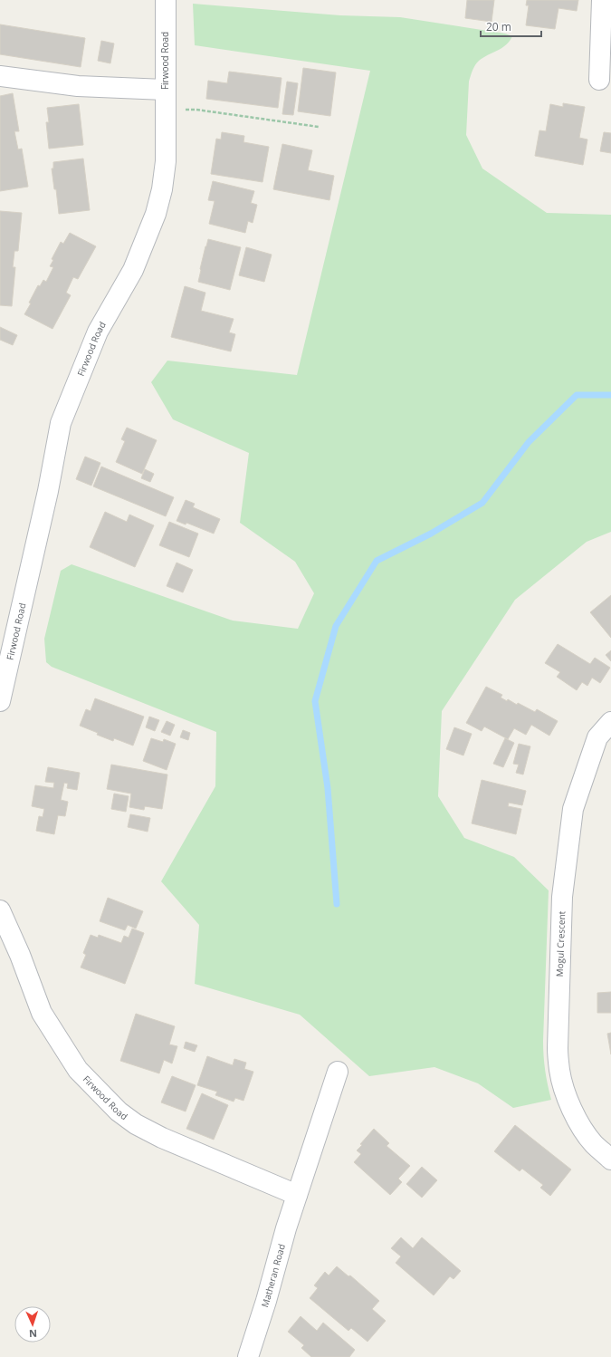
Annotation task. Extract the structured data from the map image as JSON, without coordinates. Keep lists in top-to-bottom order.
{
  "streets": {
    "street": ["Firwood Road", "Mogul Crescent", "Matheran Road"]
  },
  "crossings": [
    ["Firwood Road", "Matheran Road"]
  ],
  "scale_bar": "20 m",
  "north": "bottom"
}
